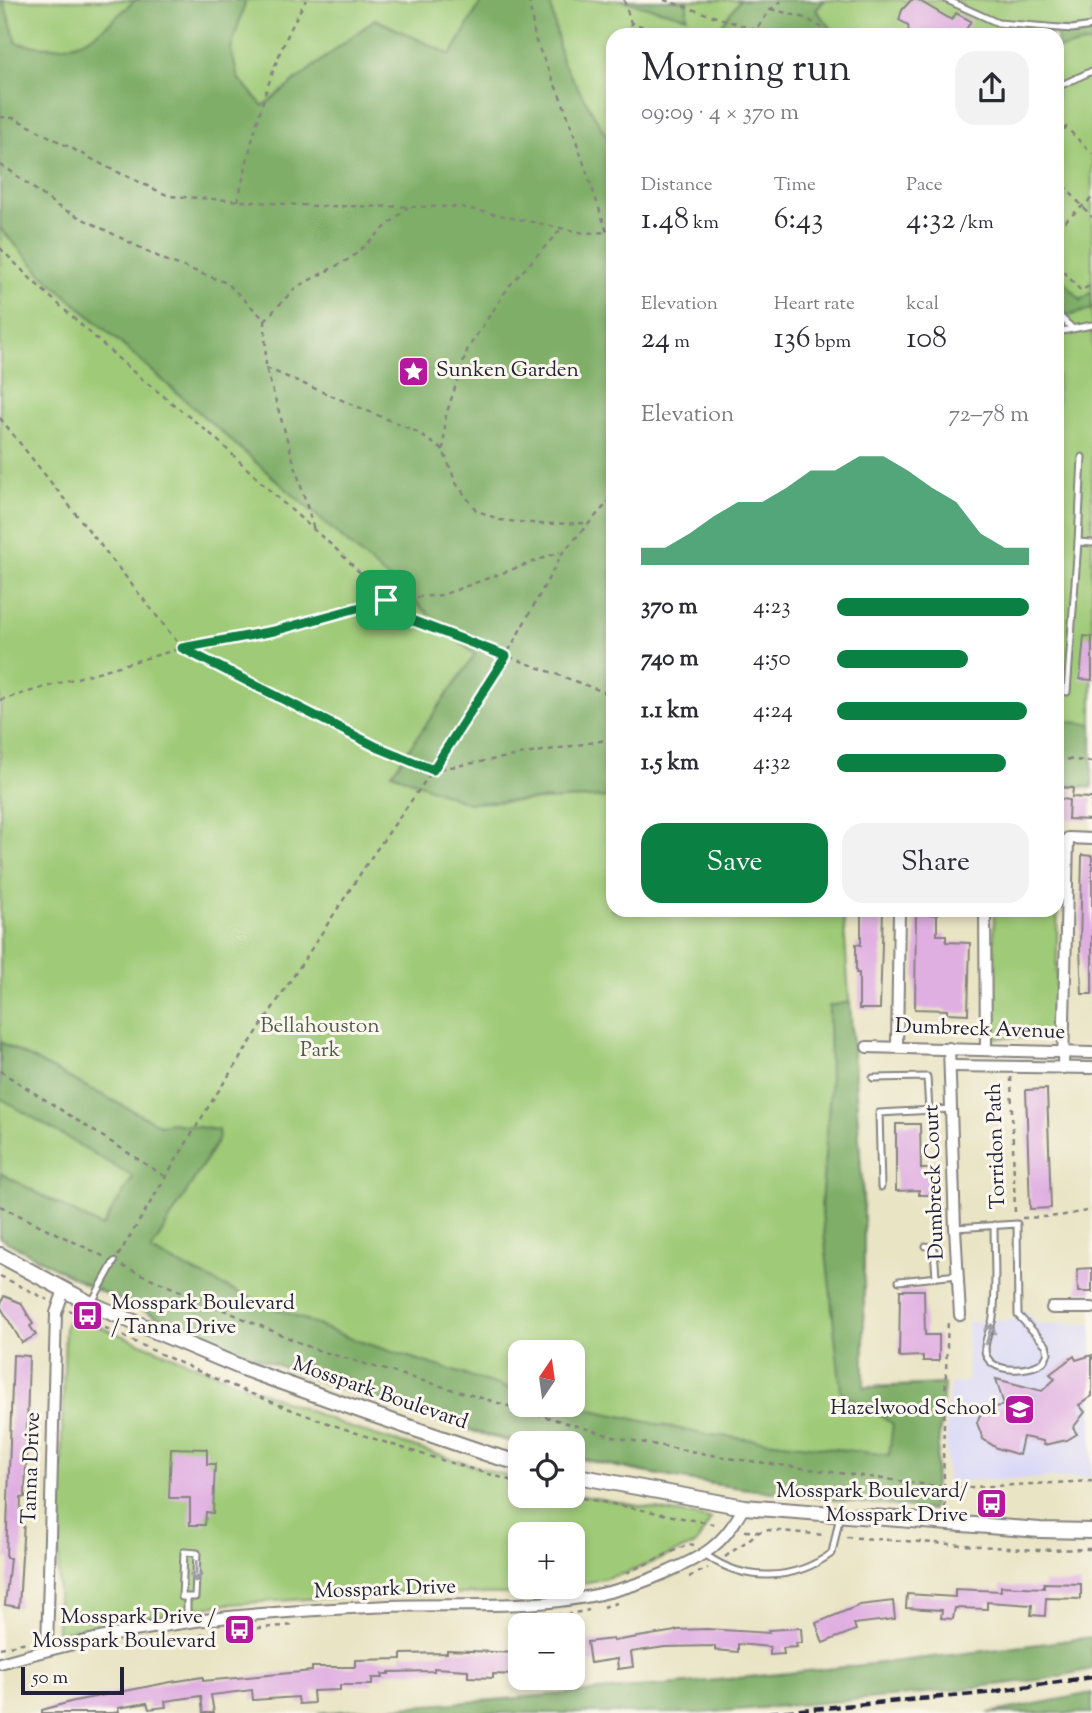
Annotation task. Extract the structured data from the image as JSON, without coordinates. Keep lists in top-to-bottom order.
{
  "streets": {
    "street": [
      "Dumbreck Avenue",
      "Dumbreck Court",
      "Mosspark Boulevard",
      "Tanna Drive",
      "Mosspark Drive"
    ],
    "path": ["Torridon Path"]
  },
  "crossings": [
    ["Dumbreck Avenue", "Torridon Path"],
    ["Dumbreck Avenue", "Dumbreck Court"],
    ["Mosspark Boulevard", "Tanna Drive"],
    ["Tanna Drive", "Mosspark Drive"]
  ],
  "parks": ["Bellahouston Park"],
  "places": {
    "place": ["Sunken Garden"],
    "bus stop": ["Mosspark Boulevard / Tanna Drive", "Mosspark Boulevard/ Mosspark Drive", "Mosspark Drive / Mosspark Boulevard"],
    "school or university": ["Hazelwood School"]
  },
  "scale_bar": "50 m",
  "north": "top",
  "page": {
    "heading": ["Morning run", "09:09 · 4 × 370 m"],
    "stats": [
      ["Distance", "1.48 km"],
      ["Time", "6:43"],
      ["Pace", "4:32 /km"],
      ["Elevation", "24 m"],
      ["Heart rate", "136 bpm"],
      ["kcal", "108"]
    ],
    "chart": ["Elevation", "72–78 m"],
    "list": [
      {
        "name": "370 m",
        "note": "4:23"
      },
      {
        "name": "740 m",
        "note": "4:50"
      },
      {
        "name": "1.1 km",
        "note": "4:24"
      },
      {
        "name": "1.5 km",
        "note": "4:32"
      }
    ],
    "buttons": ["Save", "Share"],
    "map_buttons": ["+", "−"],
    "scale": "50 m"
  }
}
